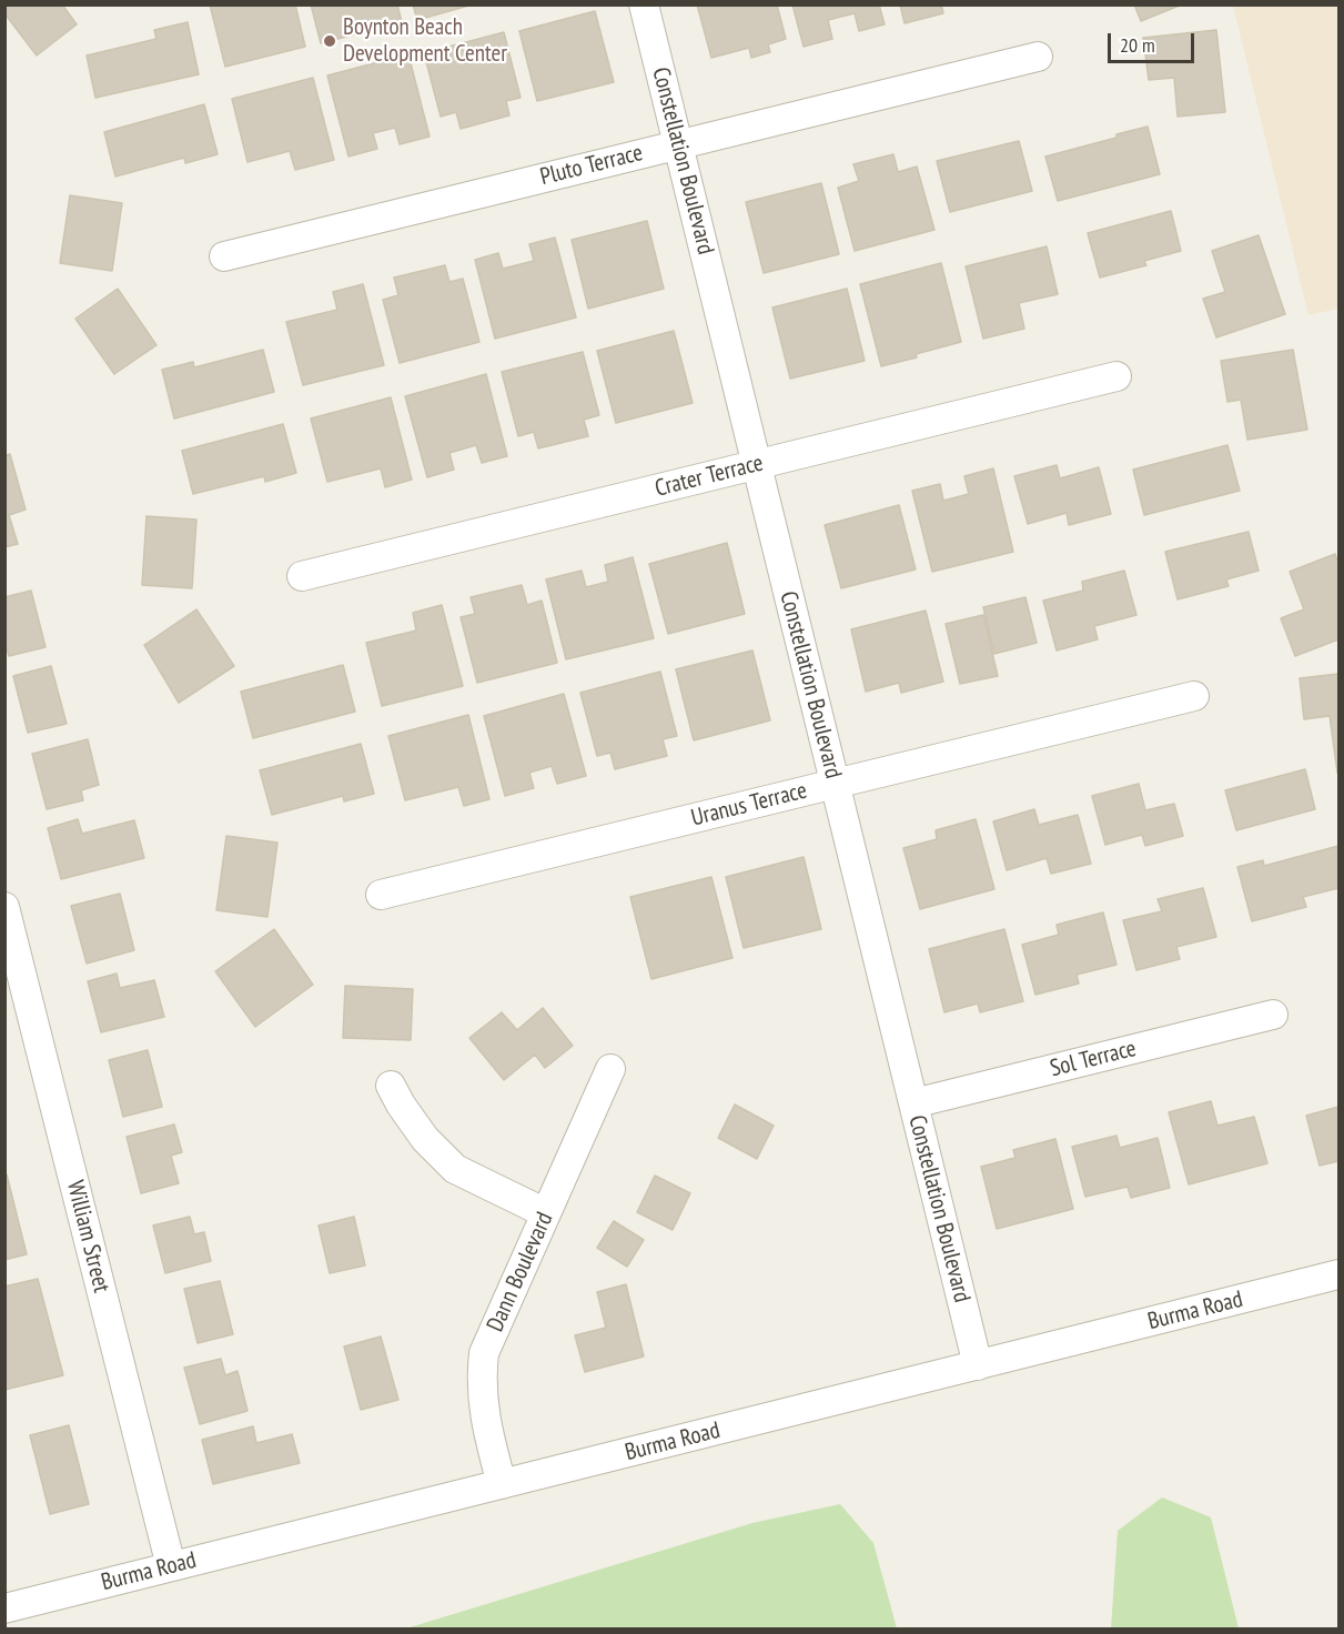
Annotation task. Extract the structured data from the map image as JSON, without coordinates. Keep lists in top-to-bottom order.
{
  "streets": {
    "street": [
      "Constellation Boulevard",
      "Pluto Terrace",
      "Crater Terrace",
      "Uranus Terrace",
      "Sol Terrace",
      "William Street",
      "Dann Boulevard",
      "Burma Road"
    ]
  },
  "crossings": [
    ["Constellation Boulevard", "Pluto Terrace"],
    ["Constellation Boulevard", "Crater Terrace"],
    ["Constellation Boulevard", "Uranus Terrace"],
    ["Constellation Boulevard", "Sol Terrace"],
    ["Constellation Boulevard", "Burma Road"],
    ["William Street", "Burma Road"],
    ["Dann Boulevard", "Burma Road"]
  ],
  "places": ["Boynton Beach Development Center"],
  "scale_bar": "20 m"
}
